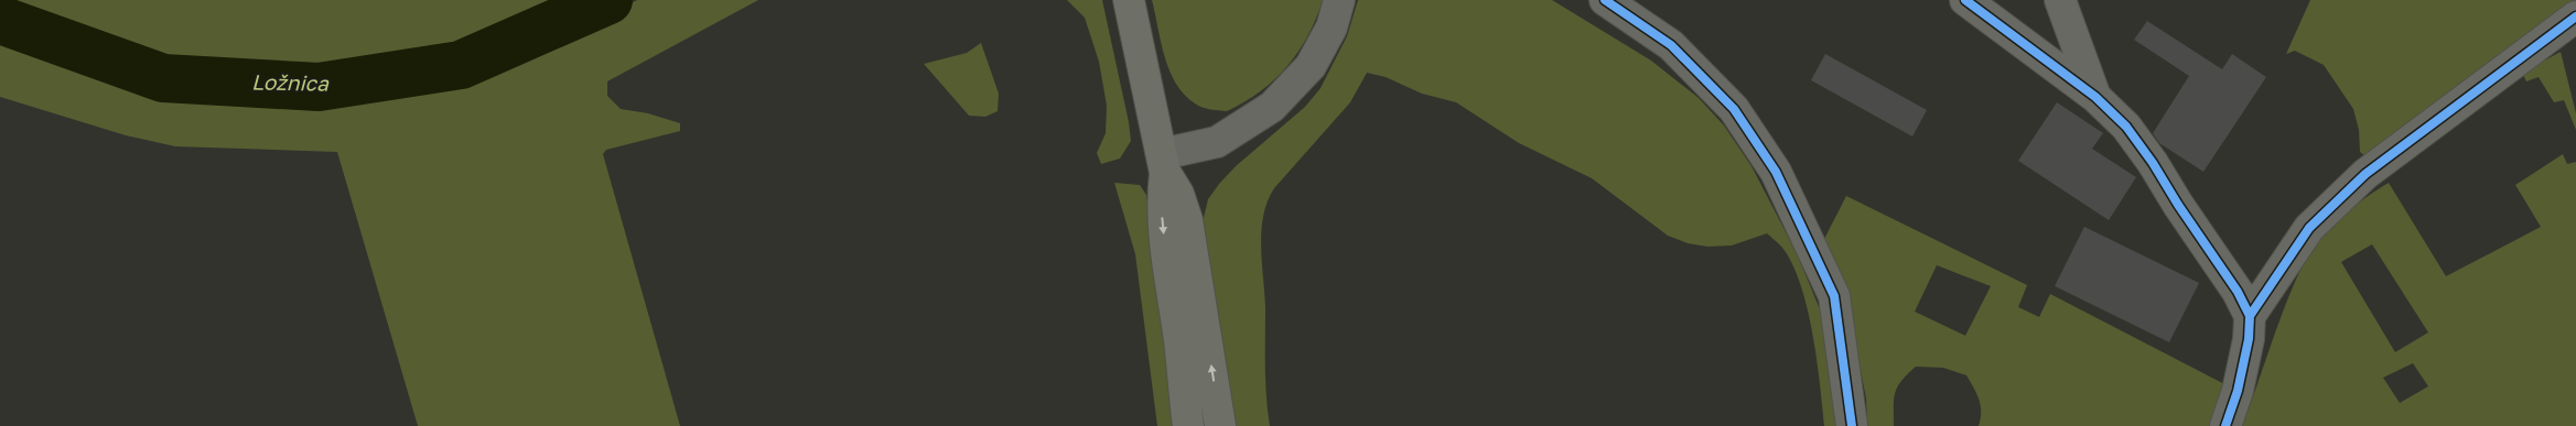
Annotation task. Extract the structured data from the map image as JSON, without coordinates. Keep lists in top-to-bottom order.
{
  "water": ["Ložnica"]
}
